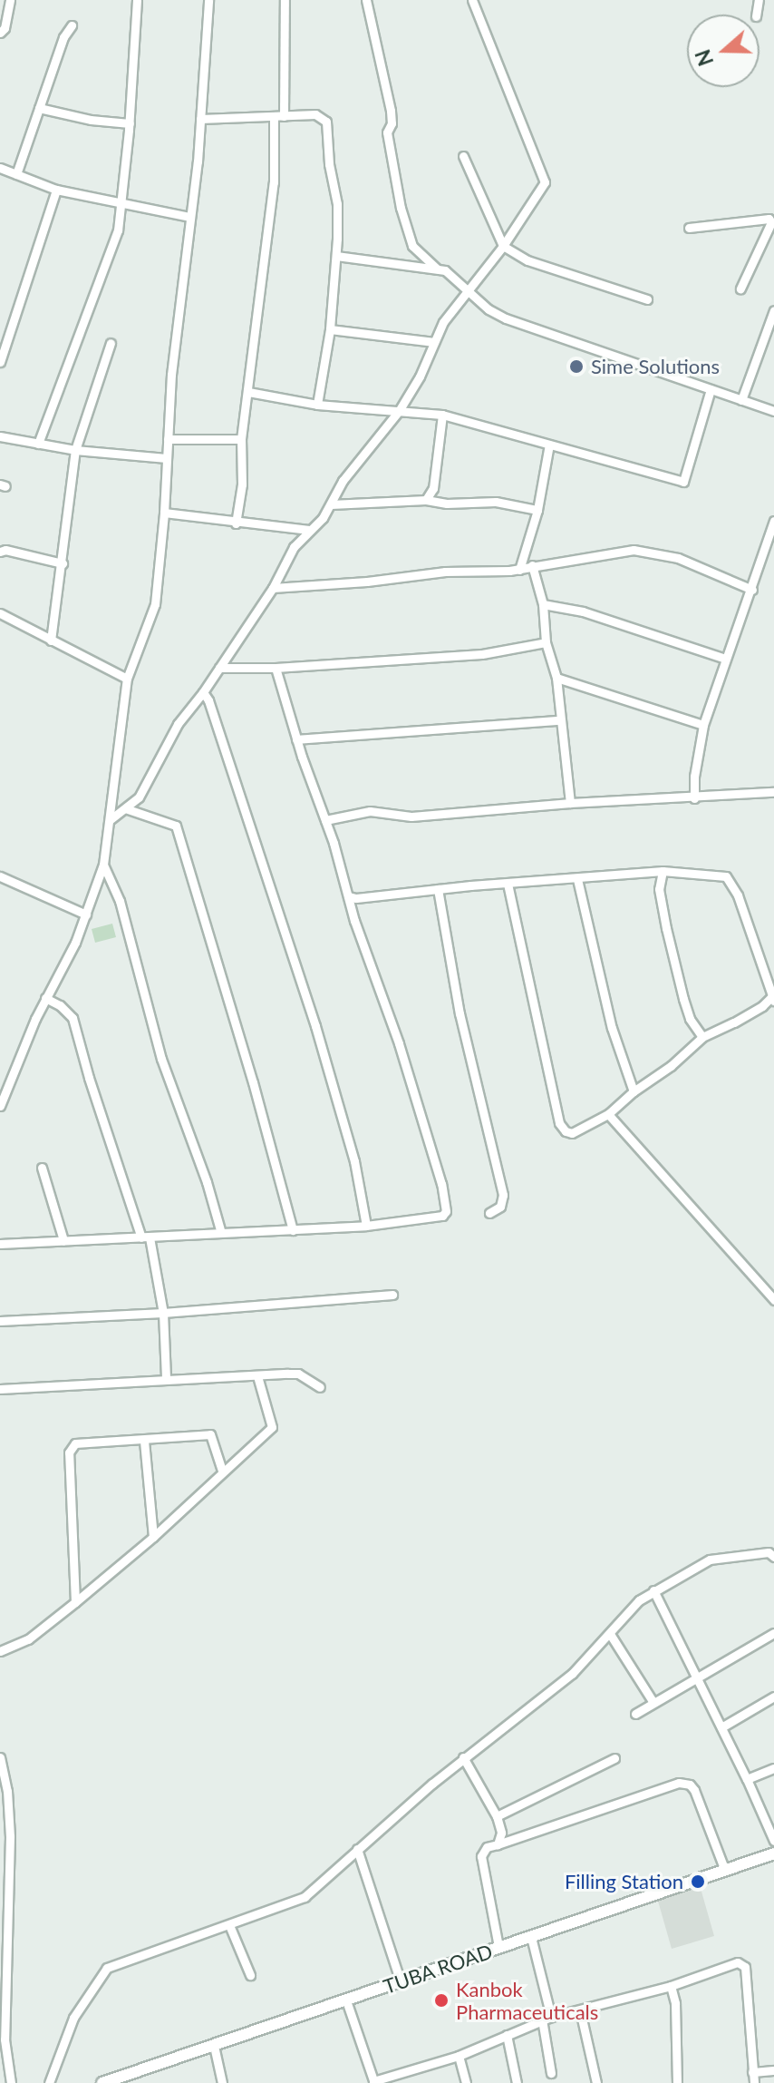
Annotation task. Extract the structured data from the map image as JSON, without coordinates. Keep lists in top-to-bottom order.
{
  "streets": {
    "street": ["TUBA ROAD"]
  },
  "places": ["Sime Solutions", "Filling Station", "Kanbok Pharmaceuticals"],
  "north": "left"
}
